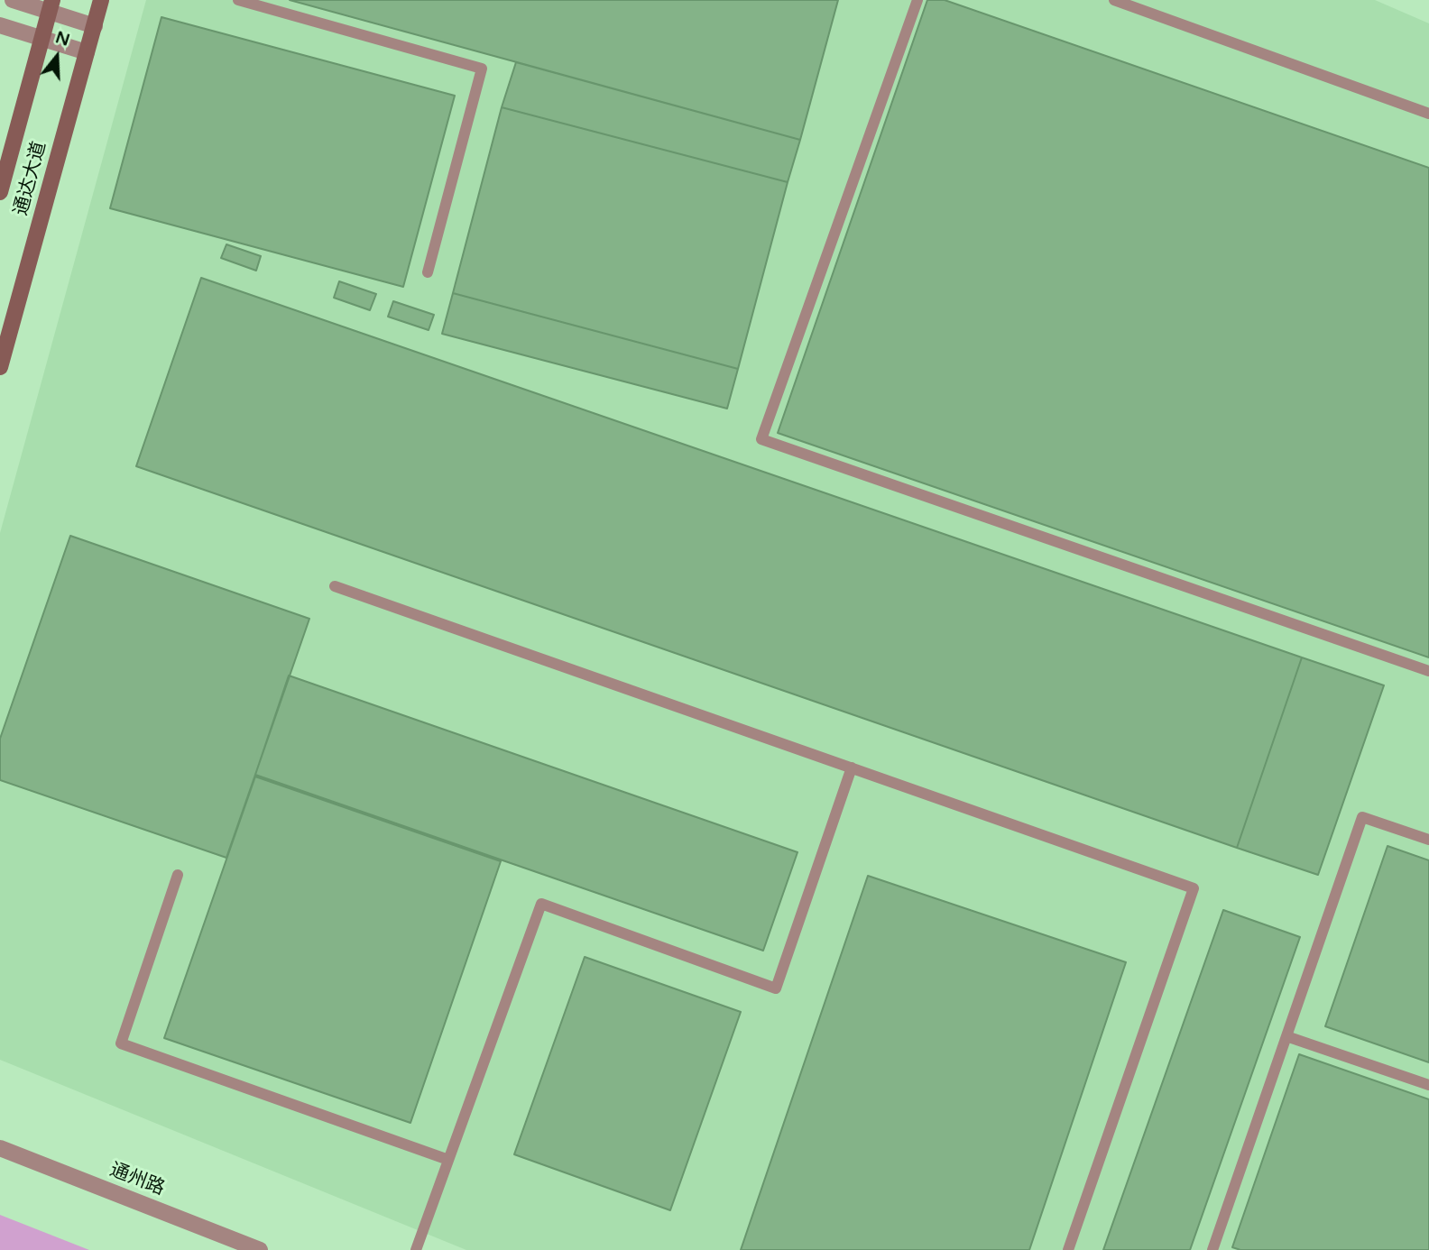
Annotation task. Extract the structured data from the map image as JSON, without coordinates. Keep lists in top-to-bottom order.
{
  "streets": {
    "main road": ["通达大道"],
    "street": ["通州路"]
  },
  "north": "top"
}
